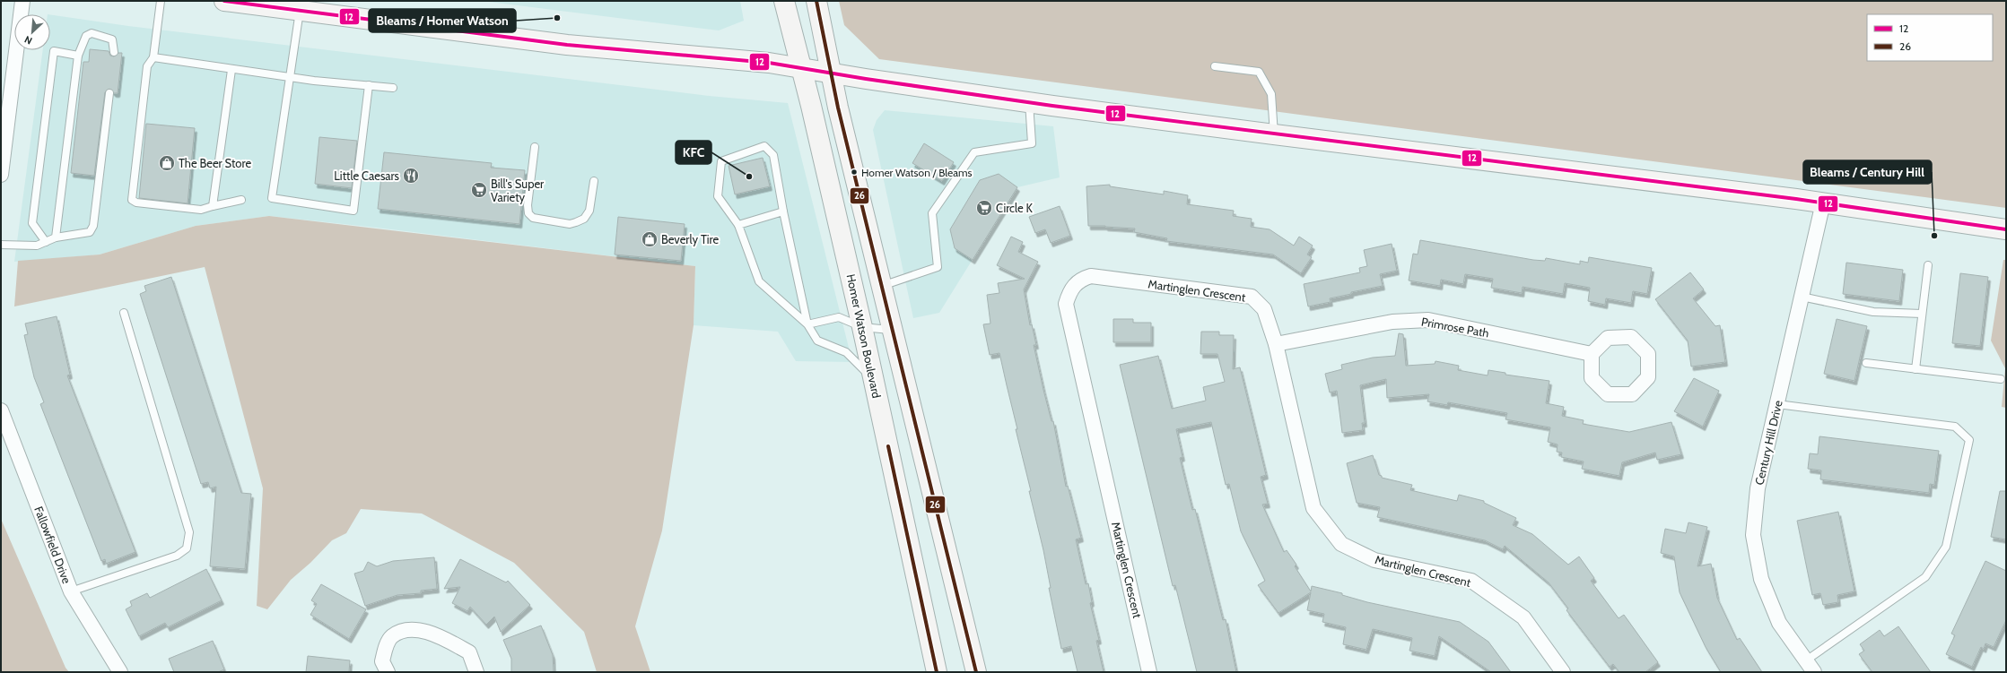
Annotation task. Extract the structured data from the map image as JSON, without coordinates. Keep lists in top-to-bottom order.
{
  "streets": {
    "main road": ["Homer Watson Boulevard"],
    "street": [
      "Martinglen Crescent",
      "Primrose Path",
      "Century Hill Drive",
      "Fallowfield Drive"
    ]
  },
  "crossings": [
    ["Martinglen Crescent", "Primrose Path"]
  ],
  "places": {
    "other": [
      "Bleams / Homer Watson",
      "Homer Watson / Bleams",
      "KFC",
      "Bleams / Century Hill"
    ],
    "shop": ["The Beer Store", "Beverly Tire"],
    "restaurant": ["Little Caesars"],
    "supermarket": ["Bill's Super Variety", "Circle K"]
  },
  "lines": ["transit line 12", "transit line 26"],
  "legend": ["12", "26"],
  "north": "bottom left"
}
